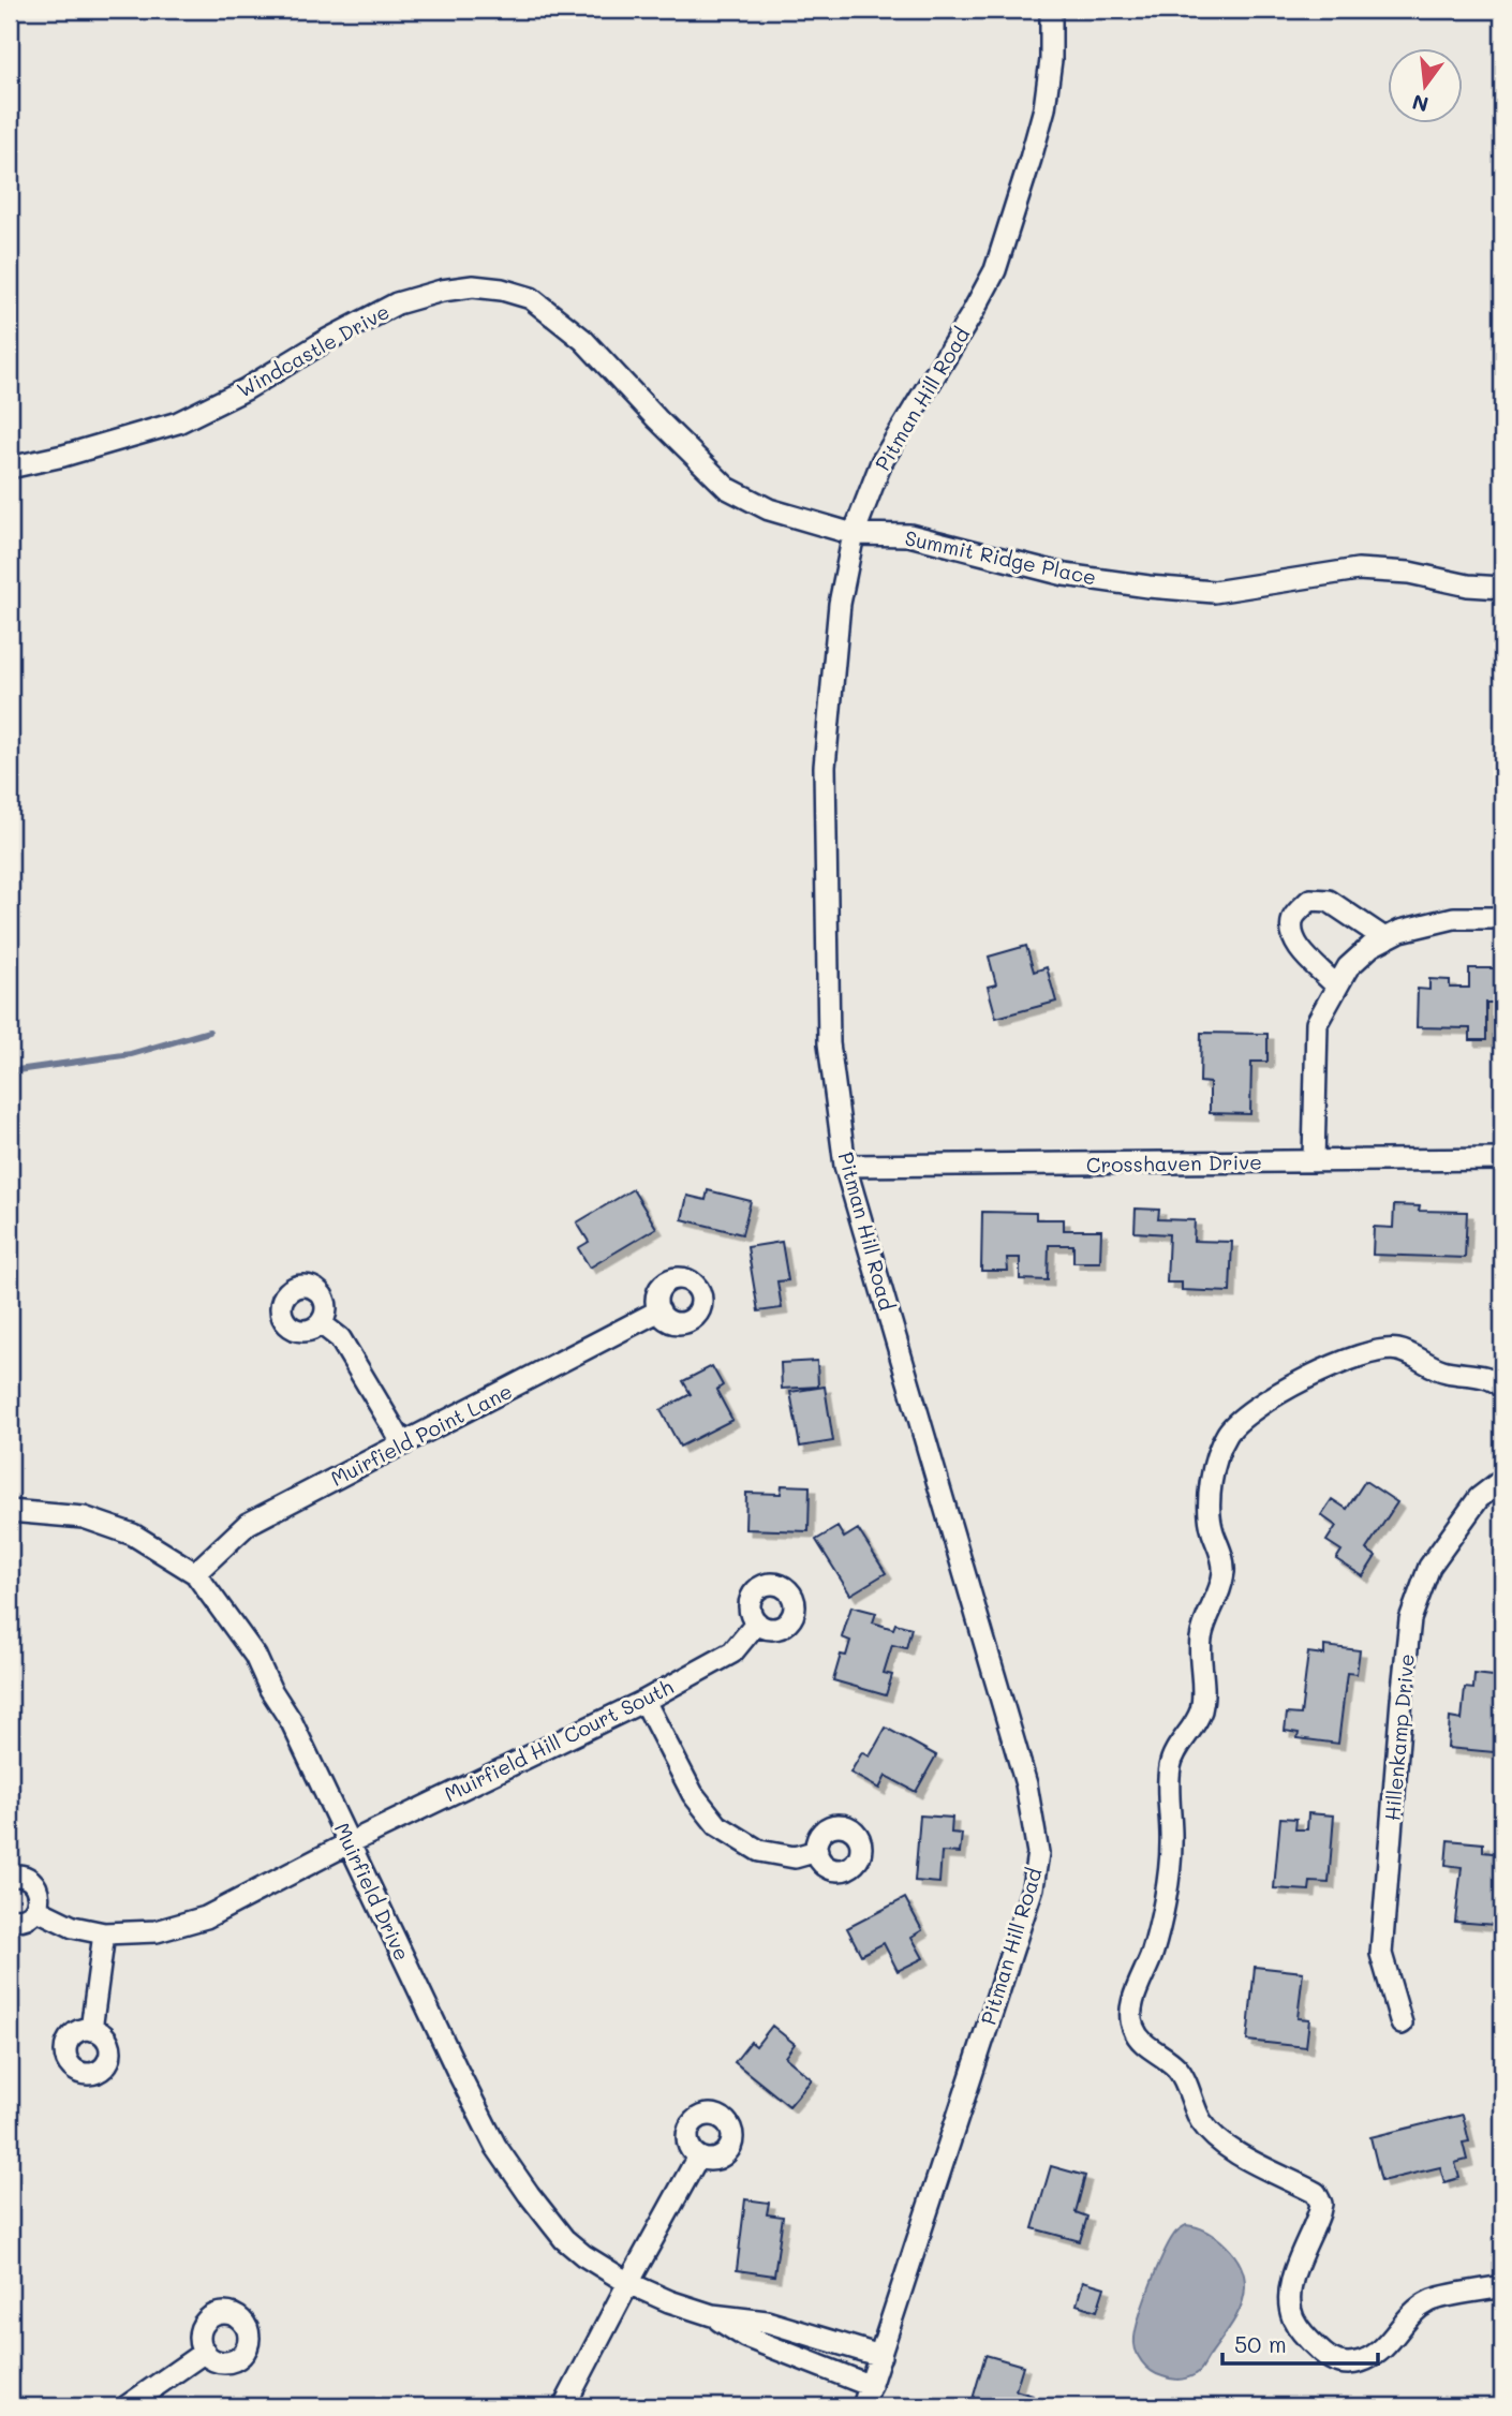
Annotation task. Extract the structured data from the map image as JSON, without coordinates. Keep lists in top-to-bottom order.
{
  "streets": {
    "street": [
      "Windcastle Drive",
      "Pitman Hill Road",
      "Summit Ridge Place",
      "Crosshaven Drive",
      "Muirfield Point Lane",
      "Hillenkamp Drive",
      "Muirfield Hill Court South",
      "Muirfield Drive"
    ]
  },
  "crossings": [
    ["Windcastle Drive", "Pitman Hill Road"],
    ["Windcastle Drive", "Summit Ridge Place"],
    ["Pitman Hill Road", "Summit Ridge Place"],
    ["Pitman Hill Road", "Crosshaven Drive"],
    ["Pitman Hill Road", "Muirfield Drive"],
    ["Muirfield Point Lane", "Muirfield Drive"],
    ["Muirfield Hill Court South", "Muirfield Drive"]
  ],
  "scale_bar": "50 m",
  "north": "bottom"
}
